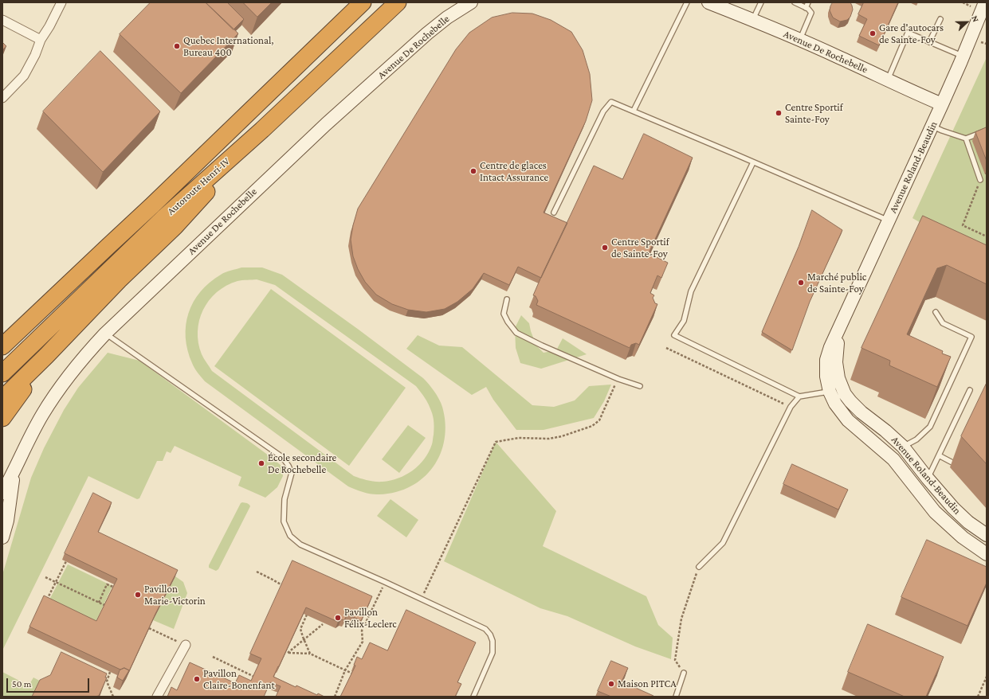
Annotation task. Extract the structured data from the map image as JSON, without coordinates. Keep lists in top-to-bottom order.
{
  "streets": {
    "highway": ["Autoroute Henri-IV"],
    "street": ["Avenue De Rochebelle", "Avenue Roland-Beaudin"]
  },
  "crossings": [
    ["Avenue De Rochebelle", "Avenue Roland-Beaudin"]
  ],
  "places": [
    "Gare d'autocars de Sainte-Foy",
    "Quebec International, Bureau 400",
    "Centre Sportif Sainte-Foy",
    "Centre de glaces Intact Assurance",
    "Centre Sportif de Sainte-Foy",
    "Marché public de Sainte-Foy",
    "École secondaire De Rochebelle",
    "Pavillon Marie-Victorin",
    "Pavillon Félix-Leclerc",
    "Pavillon Claire-Bonenfant",
    "Maison PITCA"
  ],
  "scale_bar": "50 m",
  "north": "right"
}
